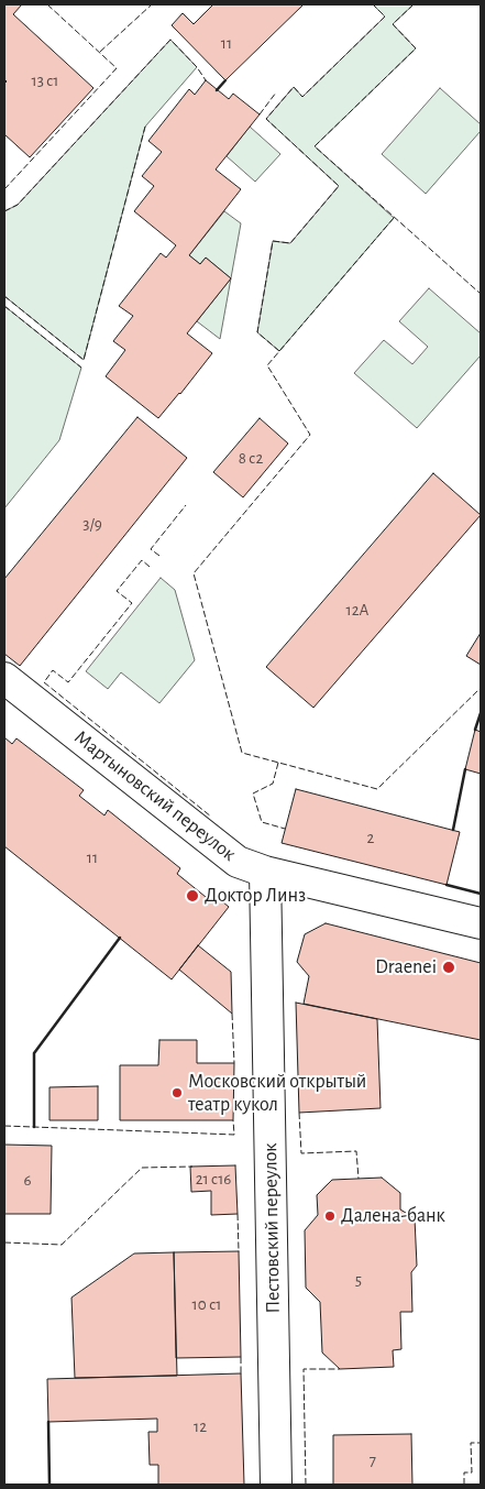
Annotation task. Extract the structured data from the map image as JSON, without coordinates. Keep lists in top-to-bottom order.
{
  "streets": {
    "street": ["Мартыновский переулок", "Пестовский переулок"]
  },
  "crossings": [
    ["Мартыновский переулок", "Пестовский переулок"]
  ],
  "places": [
    "Доктор Линз",
    "Draenei",
    "Московский открытый театр кукол",
    "Далена-банк"
  ],
  "house_numbers": [
    "11",
    "13 с1",
    "8 с2",
    "3/9",
    "12А",
    "2",
    "11",
    "21 с16",
    "6",
    "5",
    "10 с1",
    "12",
    "7"
  ]
}
